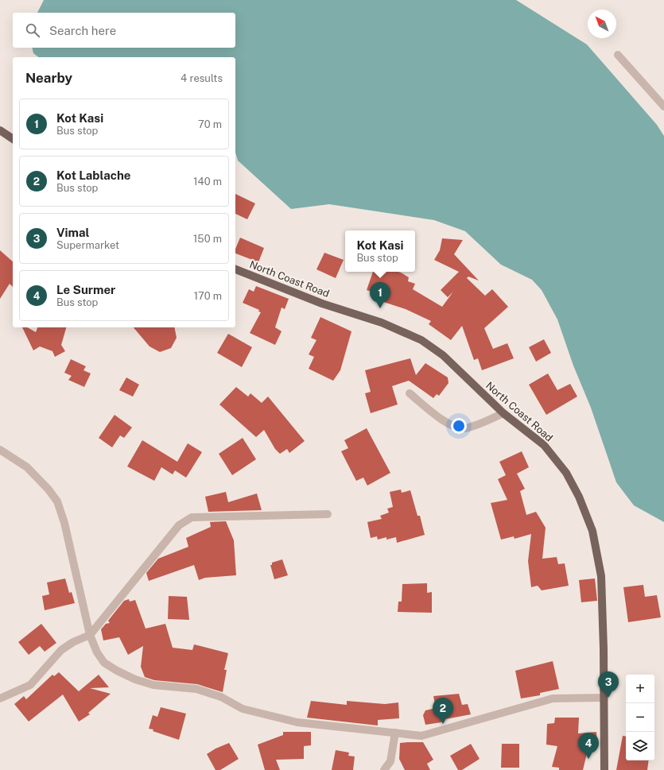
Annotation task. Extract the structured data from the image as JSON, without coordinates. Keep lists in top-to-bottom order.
{
  "streets": {
    "main road": ["North Coast Road"]
  },
  "north": "top left",
  "page": {
    "search": "Search here",
    "heading": ["Nearby", "4 results"],
    "list": [
      {
        "mark": "1",
        "name": "Kot Kasi",
        "note": "Bus stop",
        "value": "70 m"
      },
      {
        "mark": "2",
        "name": "Kot Lablache",
        "note": "Bus stop",
        "value": "140 m"
      },
      {
        "mark": "3",
        "name": "Vimal",
        "note": "Supermarket",
        "value": "150 m"
      },
      {
        "mark": "4",
        "name": "Le Surmer",
        "note": "Bus stop",
        "value": "170 m"
      }
    ],
    "popup": ["Kot Kasi", "Bus stop"],
    "pins": [
      "1",
      "3",
      "2",
      "4"
    ],
    "map_buttons": ["+", "−"]
  }
}
